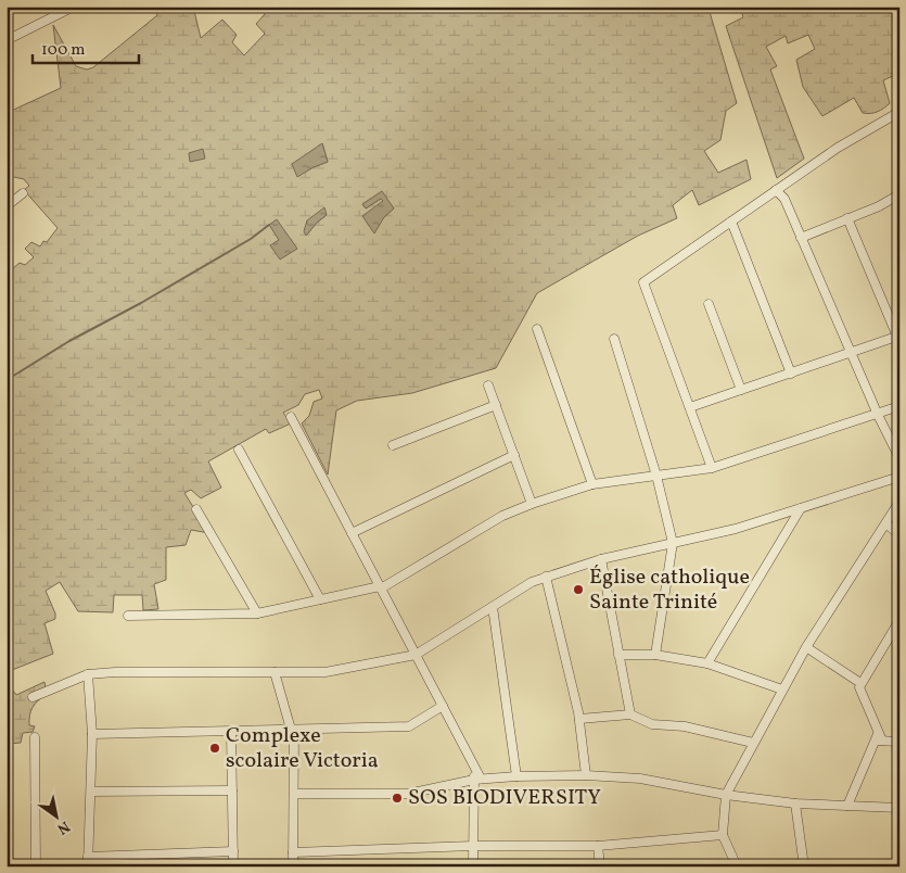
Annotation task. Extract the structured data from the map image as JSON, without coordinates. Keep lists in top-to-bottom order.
{
  "places": ["Église catholique Sainte Trinité", "Complexe scolaire Victoria", "SOS BIODIVERSITY"],
  "scale_bar": "100 m",
  "north": "bottom right"
}
